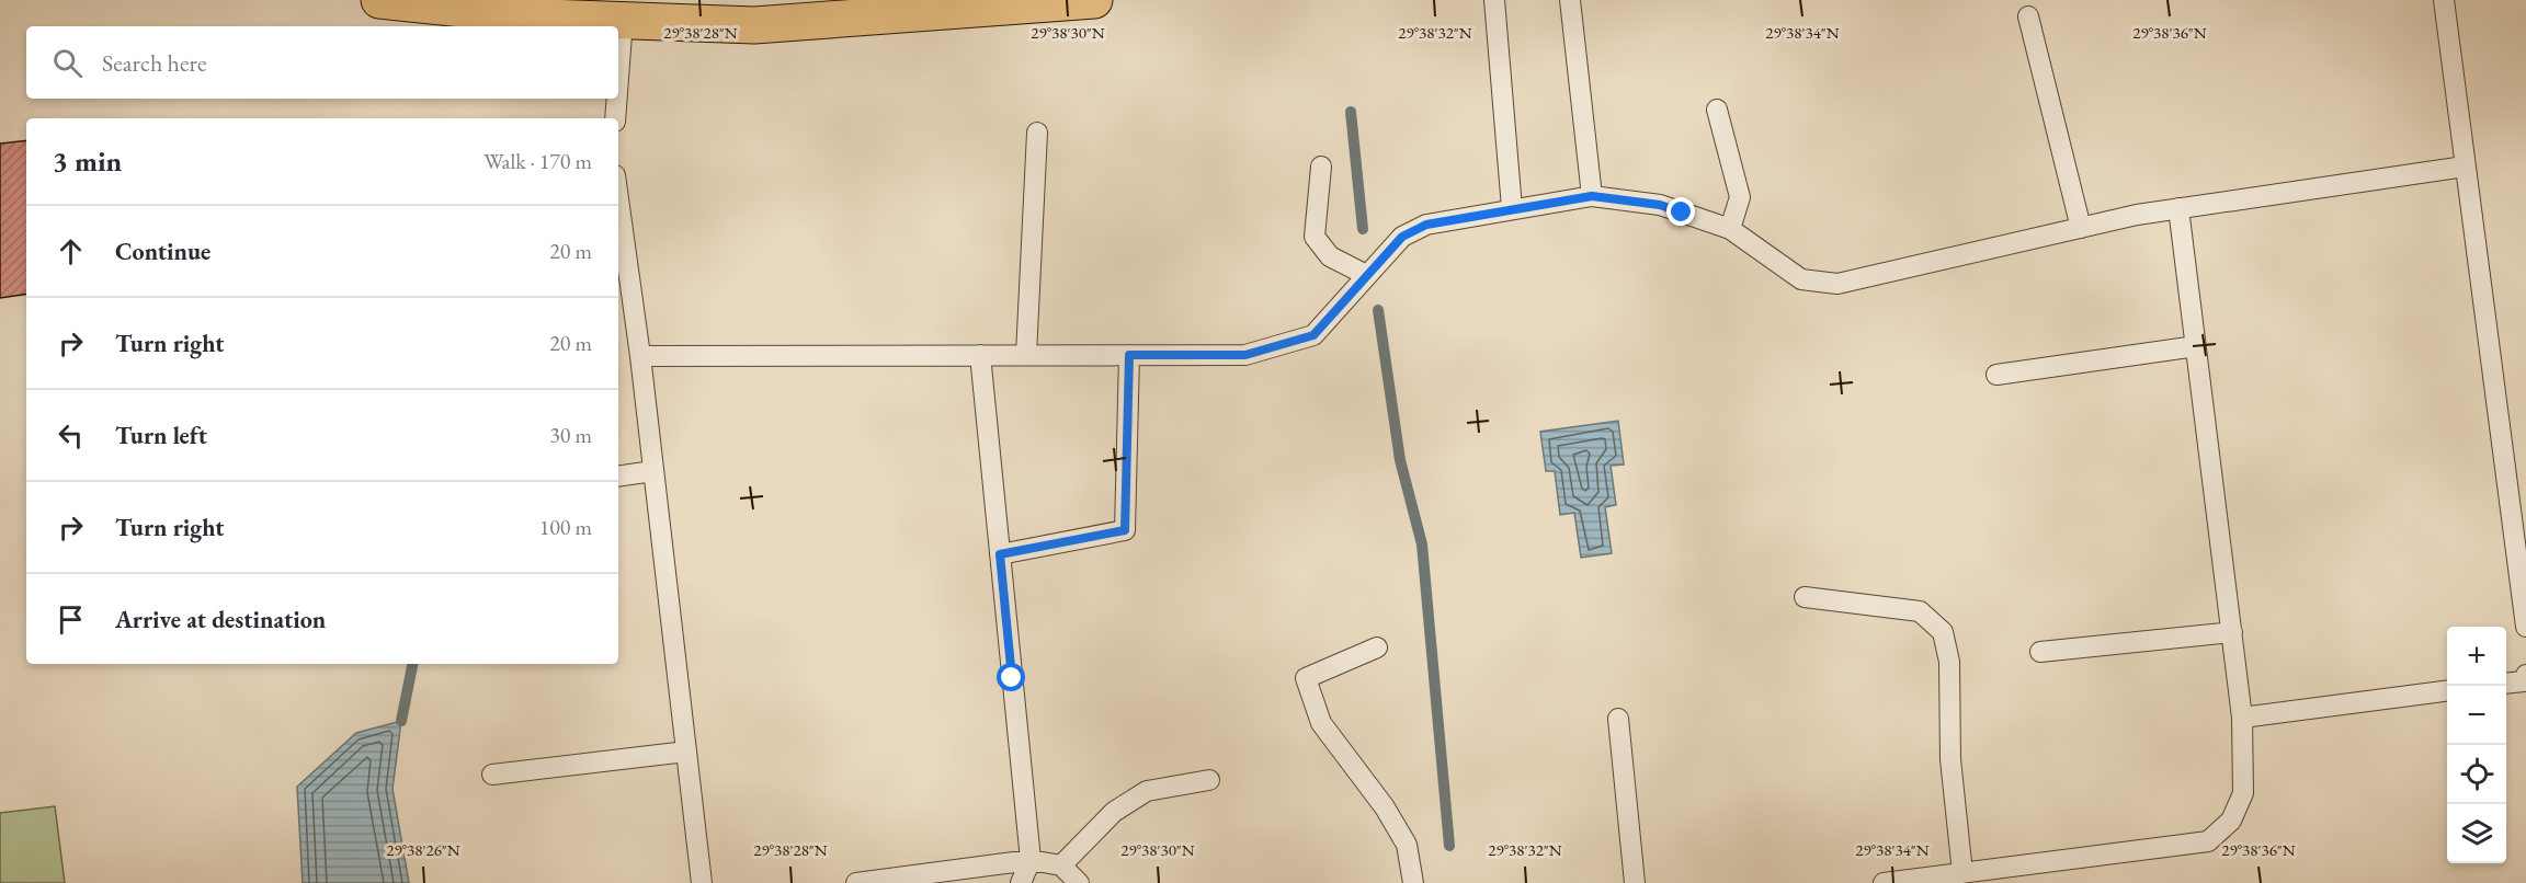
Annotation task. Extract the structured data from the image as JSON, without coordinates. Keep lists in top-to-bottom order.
{
  "page": {
    "search": "Search here",
    "heading": ["3 min", "Walk · 170 m"],
    "list": [
      ["Continue", "20 m"],
      ["Turn right", "20 m"],
      ["Turn left", "30 m"],
      ["Turn right", "100 m"],
      "Arrive at destination"
    ],
    "map_buttons": ["+", "−"]
  },
  "coordinates": [
    "29°38'28\"N",
    "29°38'30\"N",
    "29°38'32\"N",
    "29°38'34\"N",
    "29°38'36\"N",
    "29°38'26\"N"
  ]
}
